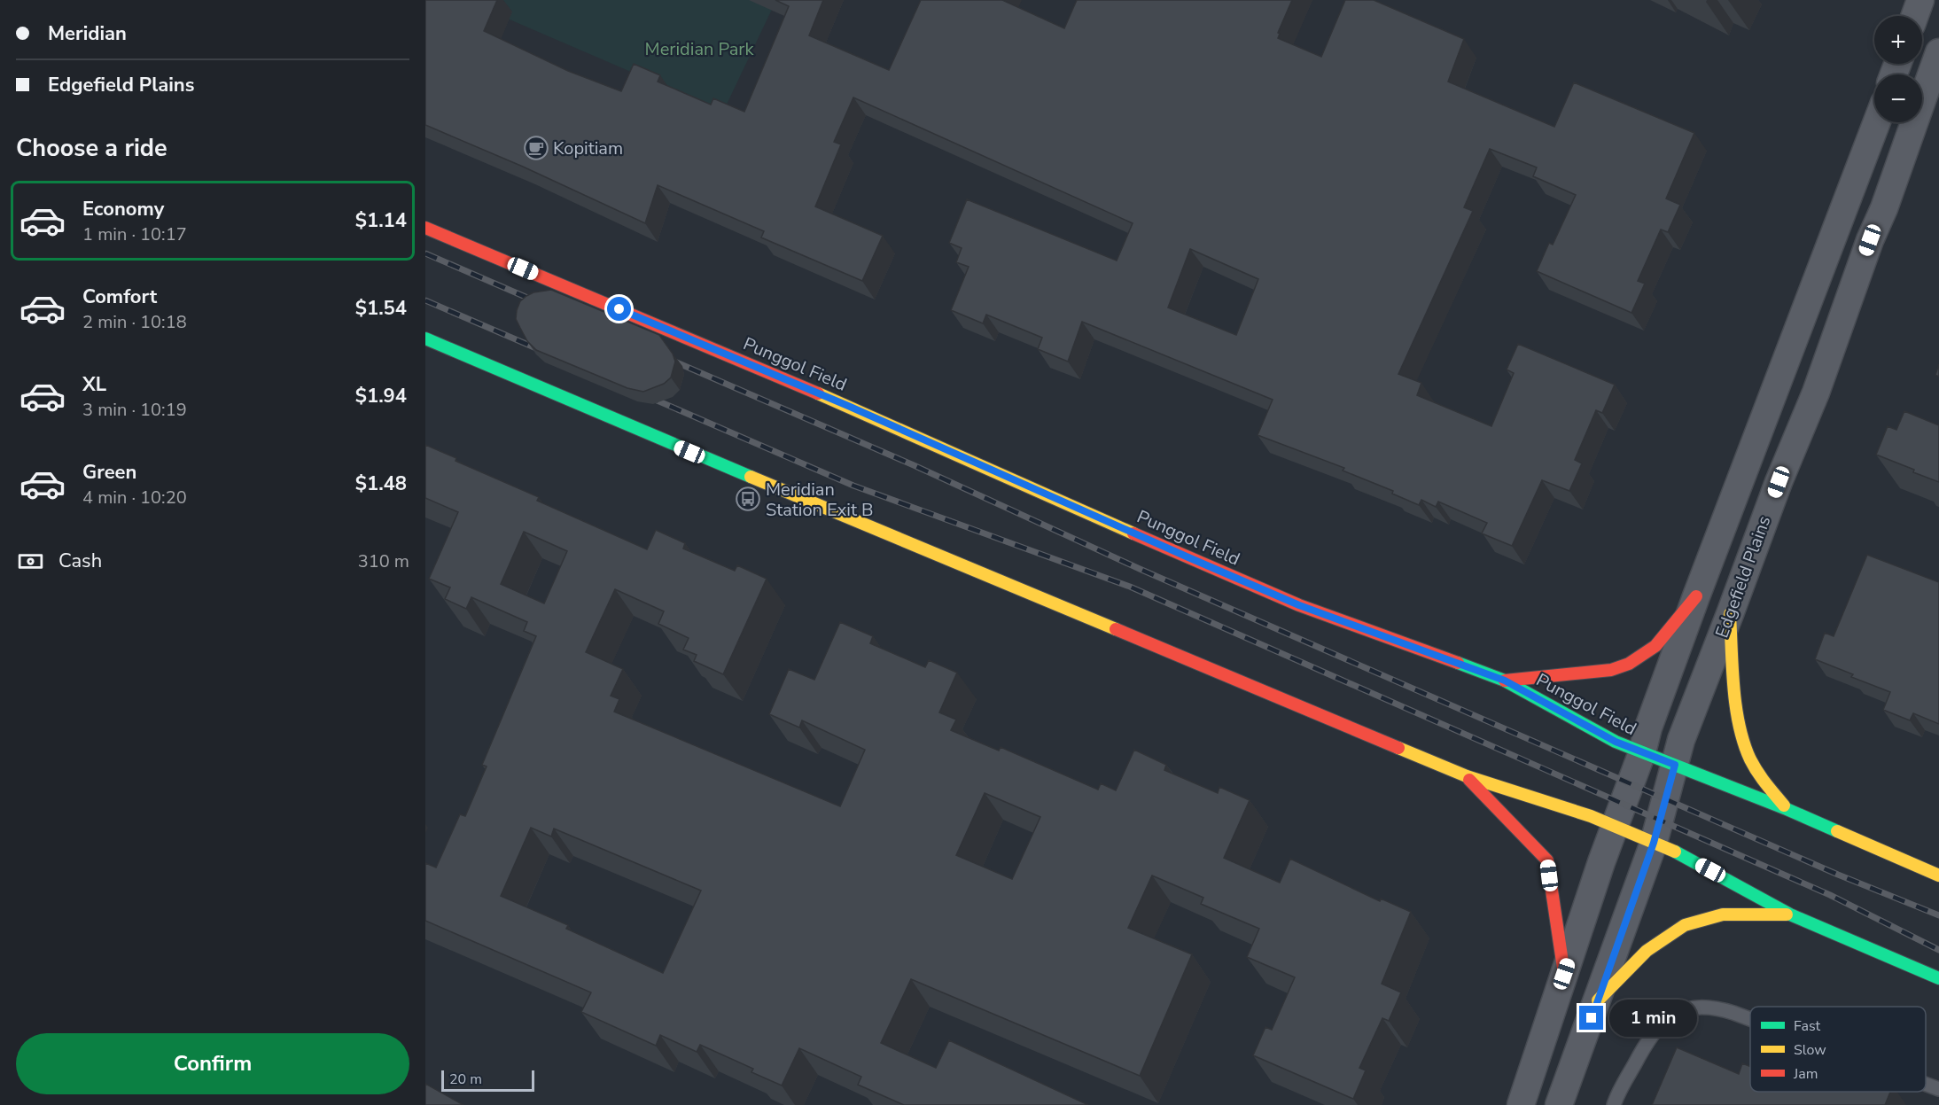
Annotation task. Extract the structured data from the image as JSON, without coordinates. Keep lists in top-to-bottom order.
{
  "streets": {
    "street": ["Punggol Field", "Edgefield Plains"]
  },
  "crossings": [
    ["Punggol Field", "Edgefield Plains"]
  ],
  "parks": ["Meridian Park"],
  "places": {
    "cafe": ["Kopitiam"],
    "bus stop": ["Meridian Station Exit B"]
  },
  "legend": ["Fast", "Slow", "Jam"],
  "scale_bar": "20 m",
  "page": {
    "banner": ["Meridian", "Edgefield Plains"],
    "map_buttons": ["+", "−"],
    "heading": "Choose a ride",
    "list": [
      {
        "name": "Economy",
        "note": "1 min · 10:17",
        "value": "$1.14"
      },
      {
        "name": "Comfort",
        "note": "2 min · 10:18",
        "value": "$1.54"
      },
      {
        "name": "XL",
        "note": "3 min · 10:19",
        "value": "$1.94"
      },
      {
        "name": "Green",
        "note": "4 min · 10:20",
        "value": "$1.48"
      }
    ],
    "pay": ["Cash", "310 m"],
    "bubble": "1 min",
    "buttons": "Confirm",
    "scale": "20 m"
  }
}
